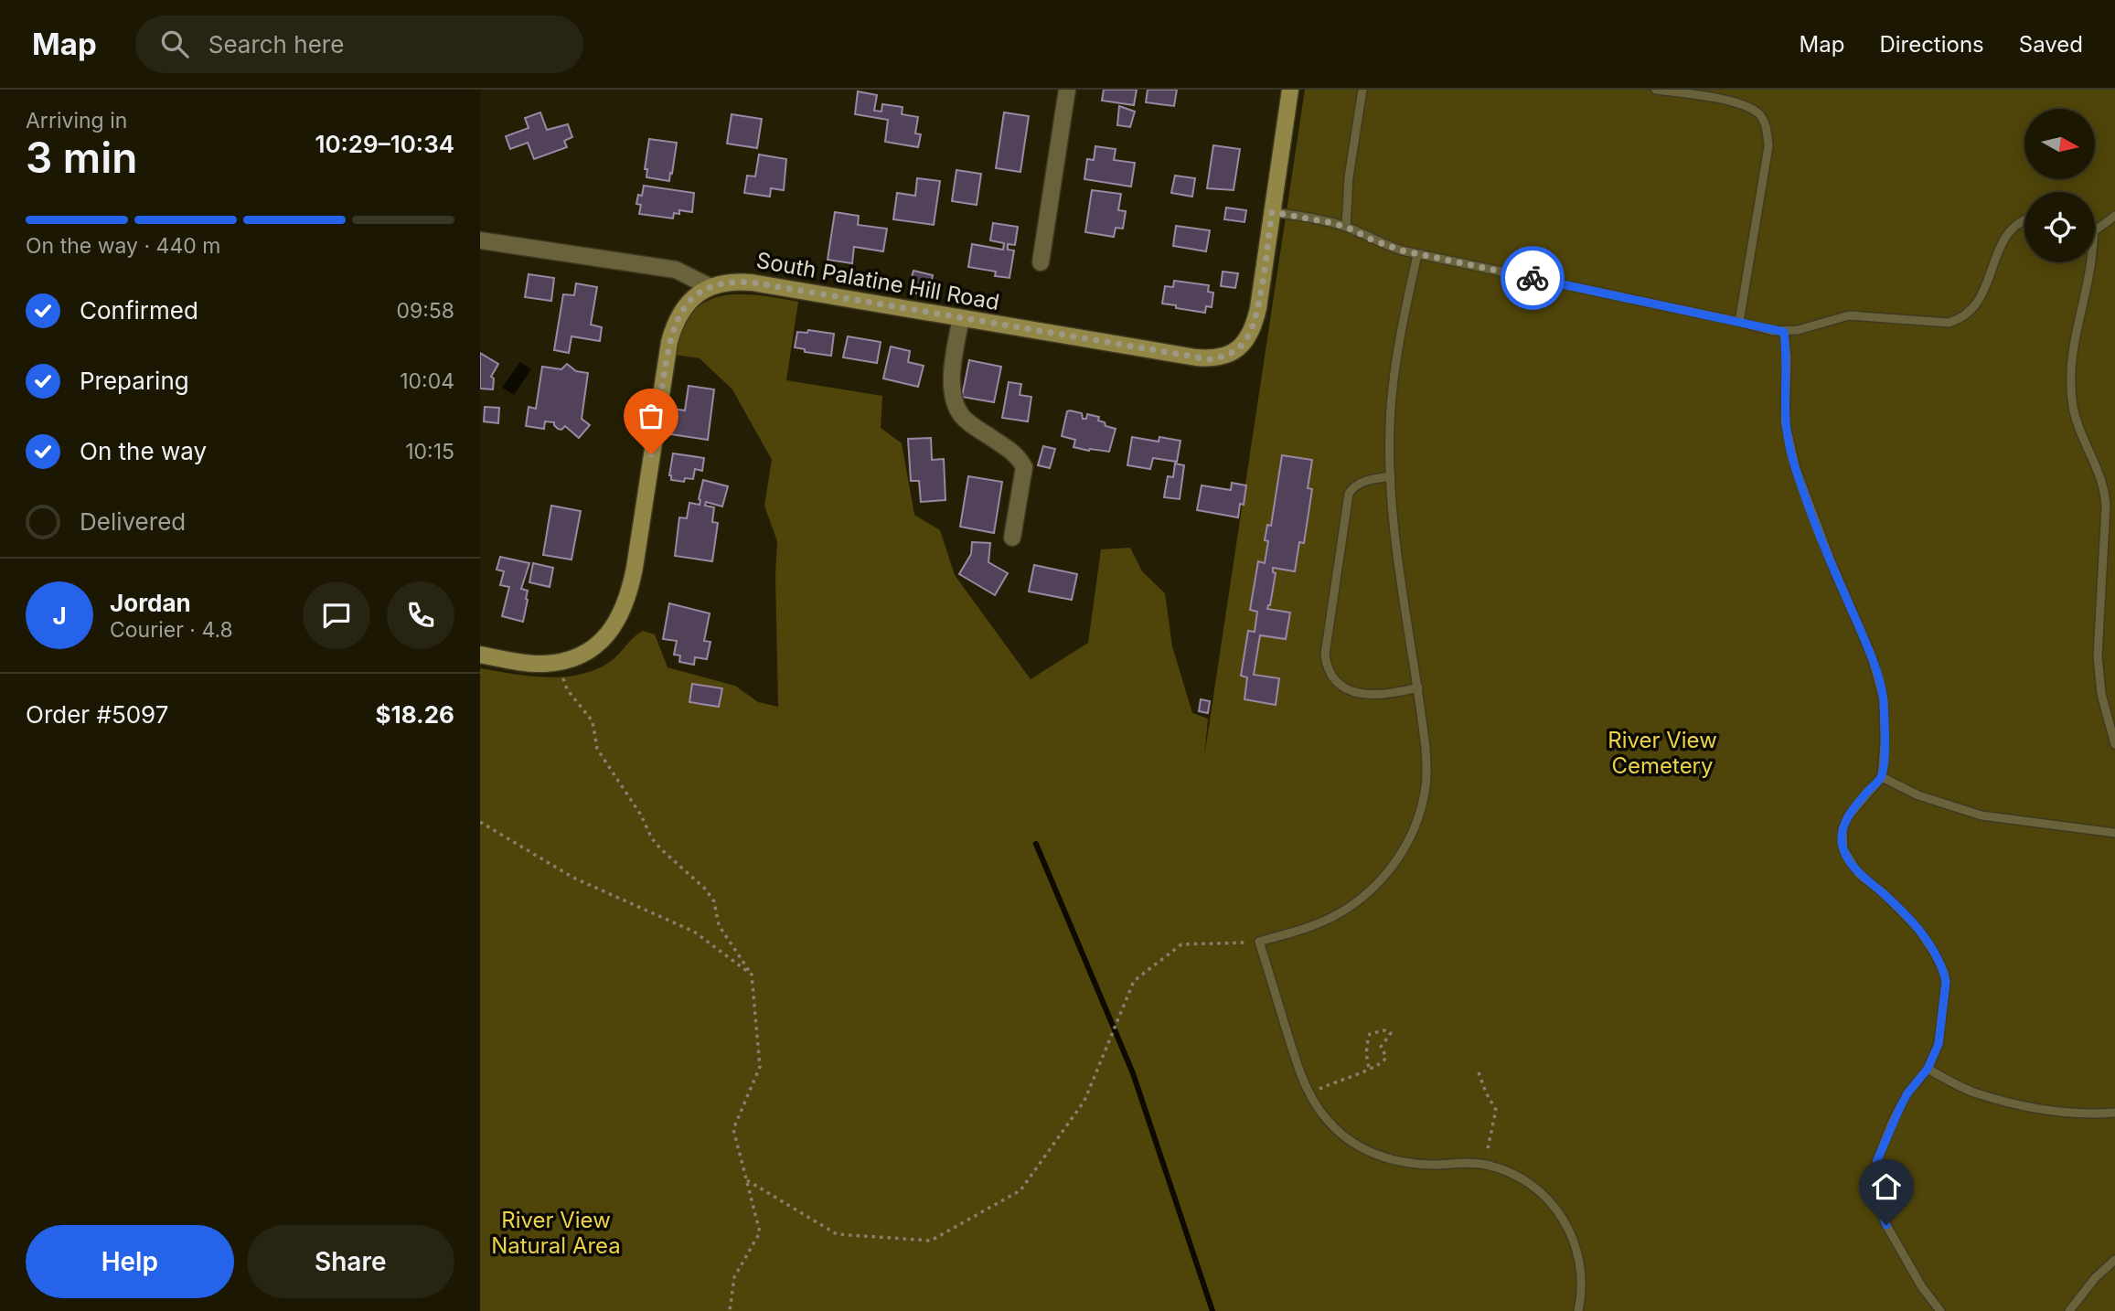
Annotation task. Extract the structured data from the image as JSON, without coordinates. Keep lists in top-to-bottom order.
{
  "streets": {
    "street": ["South Palatine Hill Road"]
  },
  "parks": ["River View Cemetery", "River View Natural Area"],
  "north": "right",
  "page": {
    "header": "Map",
    "search": "Search here",
    "nav": ["Map", "Directions", "Saved"],
    "heading": ["3 min", "Arriving in", "10:29–10:34"],
    "panel": [
      "Jordan",
      "Courier · 4.8",
      "Order #5097",
      "$18.26"
    ],
    "bar": "On the way · 440 m",
    "list": [
      ["Confirmed", "09:58"],
      ["Preparing", "10:04"],
      ["On the way", "10:15"],
      "Delivered"
    ],
    "round": "J",
    "buttons": ["Help", "Share"]
  }
}
